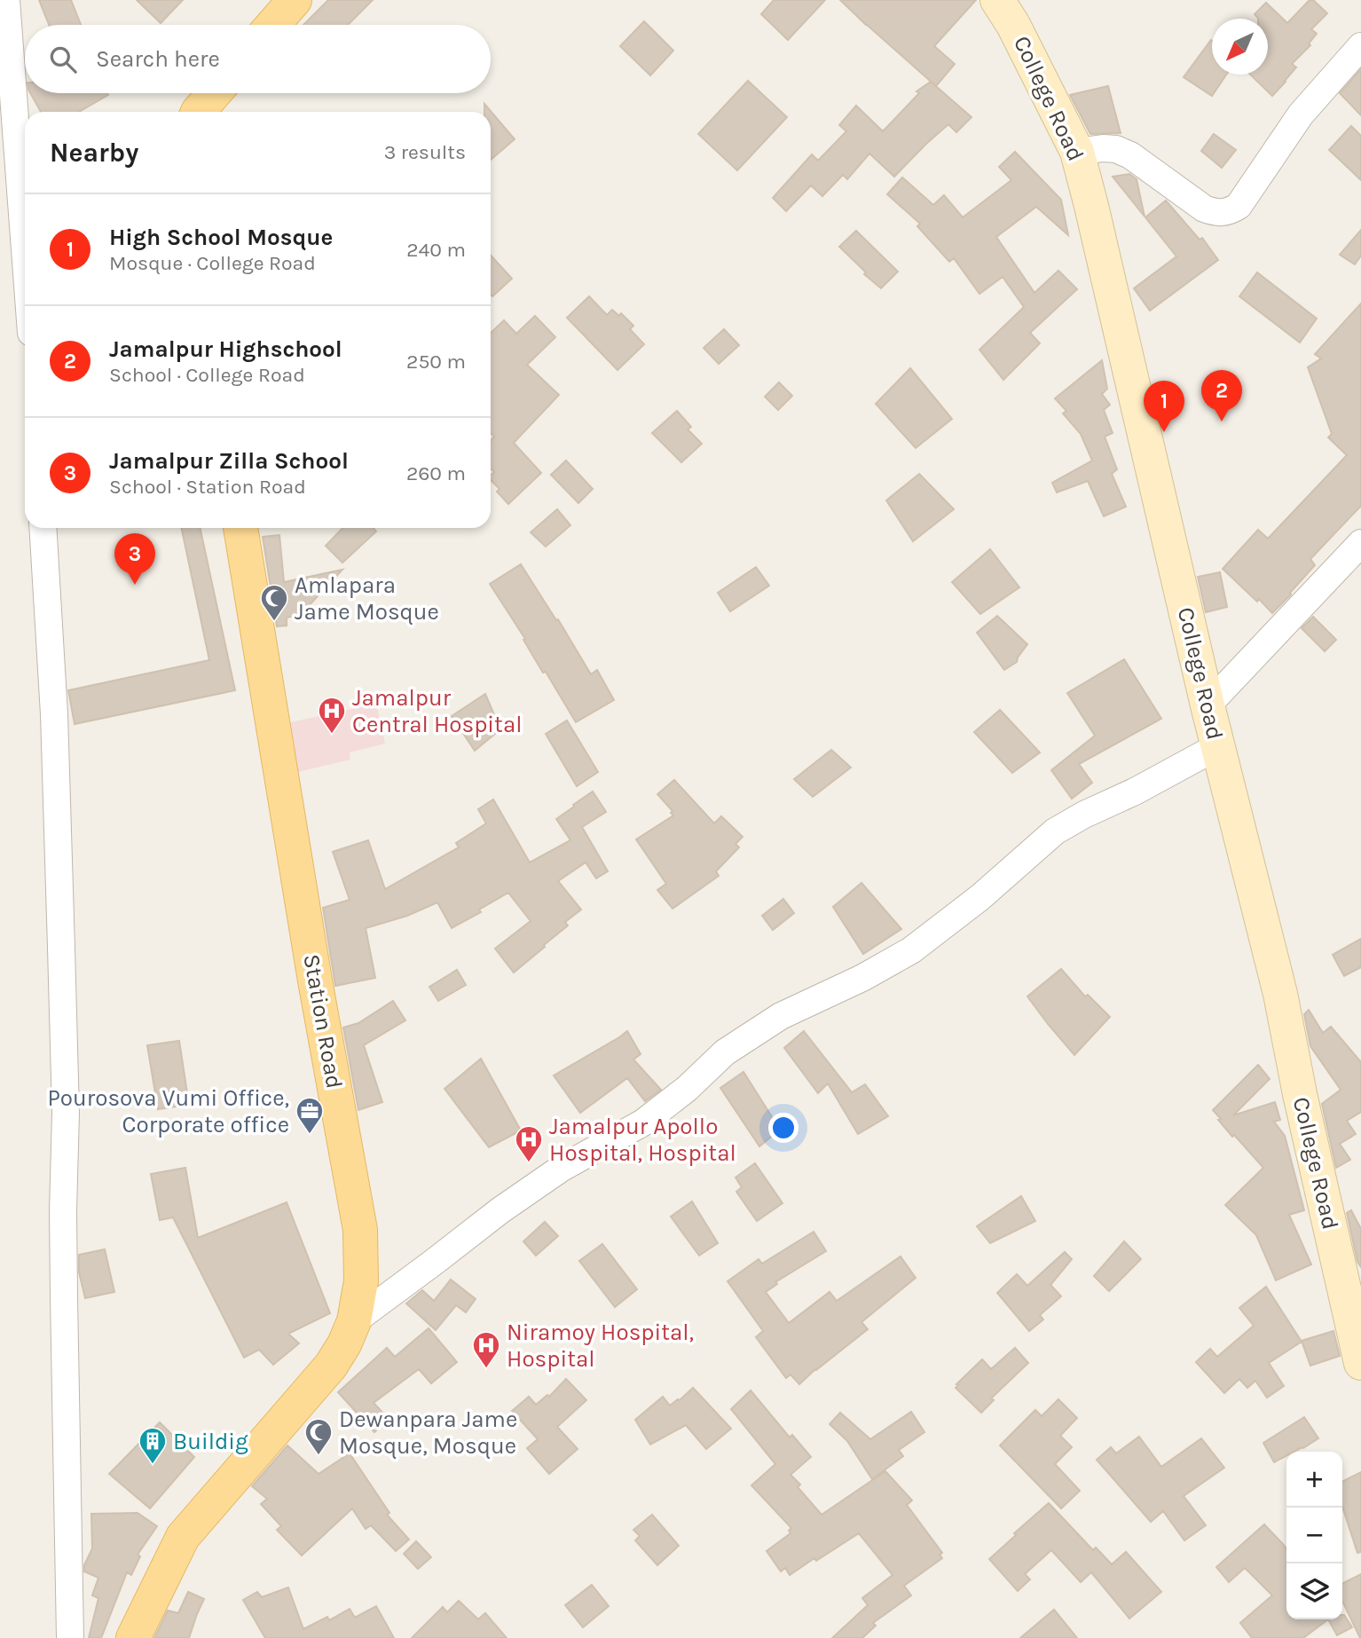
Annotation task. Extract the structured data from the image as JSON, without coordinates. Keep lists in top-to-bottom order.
{
  "streets": {
    "main road": ["College Road", "Station Road"]
  },
  "places": {
    "mosque": ["Amlapara Jame Mosque", "Dewanpara Jame Mosque, Mosque"],
    "hospital": ["Jamalpur Central Hospital", "Jamalpur Apollo Hospital, Hospital", "Niramoy Hospital, Hospital"],
    "office": ["Pourosova Vumi Office, Corporate office"],
    "building": ["Buildig"]
  },
  "north": "bottom left",
  "page": {
    "search": "Search here",
    "heading": ["Nearby", "3 results"],
    "list": [
      {
        "mark": "1",
        "name": "High School Mosque",
        "note": "Mosque · College Road",
        "value": "240 m"
      },
      {
        "mark": "2",
        "name": "Jamalpur Highschool",
        "note": "School · College Road",
        "value": "250 m"
      },
      {
        "mark": "3",
        "name": "Jamalpur Zilla School",
        "note": "School · Station Road",
        "value": "260 m"
      }
    ],
    "pins": ["2", "1", "3"],
    "map_buttons": ["+", "−"]
  }
}
